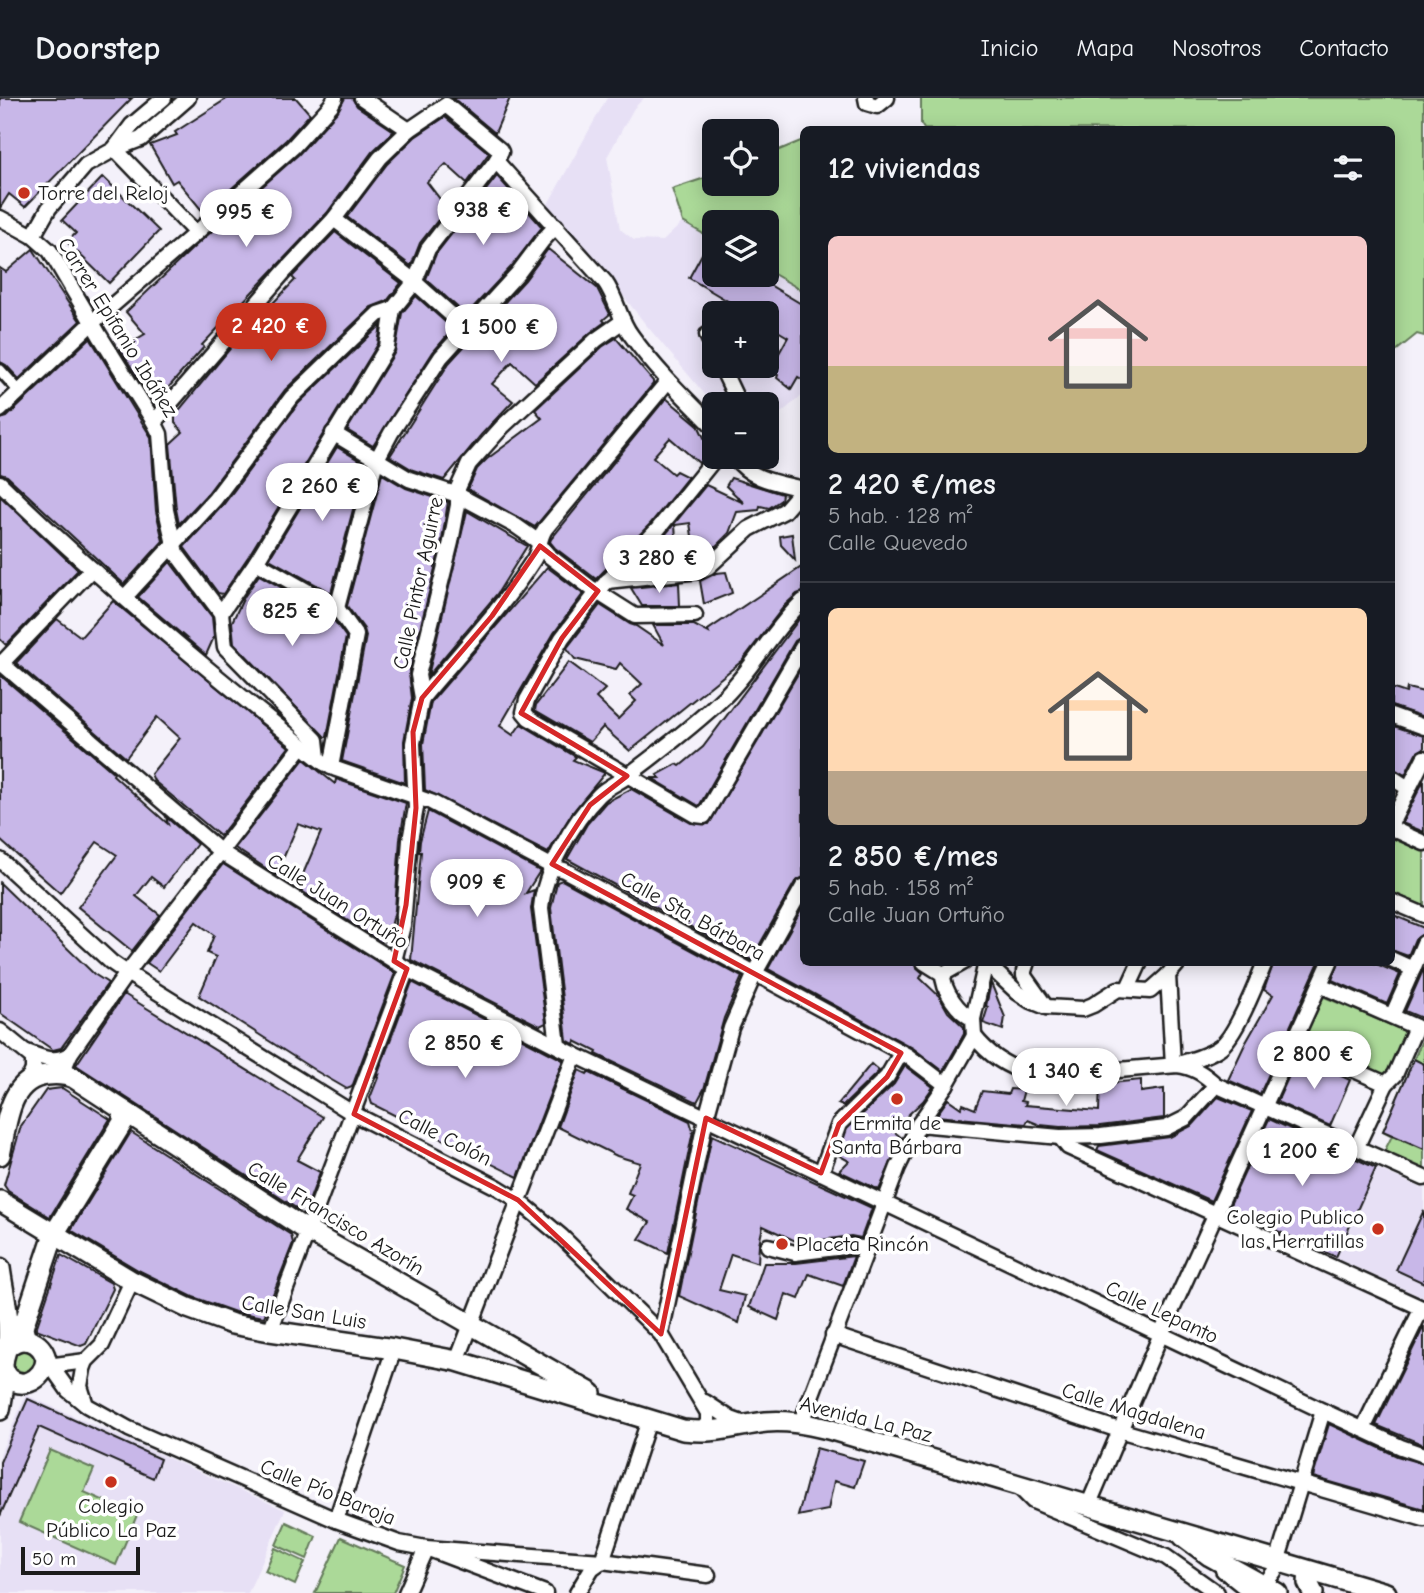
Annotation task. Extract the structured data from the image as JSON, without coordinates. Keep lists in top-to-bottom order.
{
  "streets": {
    "main road": ["Calle Francisco Azorín", "Calle San Luis", "Avenida La Paz"],
    "street": [
      "Carrer Epifanio Ibáñez",
      "Calle Pintor Aguirre",
      "Calle Juan Ortuño",
      "Calle Sta. Bárbara",
      "Calle Colón",
      "Calle Lepanto",
      "Calle Magdalena",
      "Calle Pío Baroja"
    ]
  },
  "crossings": [
    ["Carrer Epifanio Ibáñez", "Calle Sta. Bárbara"],
    ["Calle Pintor Aguirre", "Calle Juan Ortuño"],
    ["Calle Pintor Aguirre", "Calle Sta. Bárbara"],
    ["Calle Juan Ortuño", "Calle Lepanto"],
    ["Calle Colón", "Avenida La Paz"],
    ["Calle Francisco Azorín", "Calle San Luis"],
    ["Calle Francisco Azorín", "Avenida La Paz"],
    ["Calle San Luis", "Avenida La Paz"]
  ],
  "places": [
    "Torre del Reloj",
    "Ermita de Santa Bárbara",
    "Colegio Publico las Herratillas",
    "Placeta Rincón",
    "Colegio Público La Paz"
  ],
  "scale_bar": "50 m",
  "page": {
    "header": "Doorstep",
    "nav": [
      "Inicio",
      "Mapa",
      "Nosotros",
      "Contacto"
    ],
    "map_buttons": ["+", "−"],
    "heading": "12 viviendas",
    "price": [
      "938 €",
      "995 €",
      "2 420 €",
      "1 500 €",
      "2 260 €",
      "3 280 €",
      "825 €",
      "909 €",
      "2 850 €",
      "2 800 €",
      "1 340 €",
      "1 200 €"
    ],
    "list": [
      {
        "name": "2 420 €/mes",
        "note": "5 hab. · 128 m² · Calle Quevedo"
      },
      {
        "name": "2 850 €/mes",
        "note": "5 hab. · 158 m² · Calle Juan Ortuño"
      }
    ],
    "scale": "50 m"
  }
}
